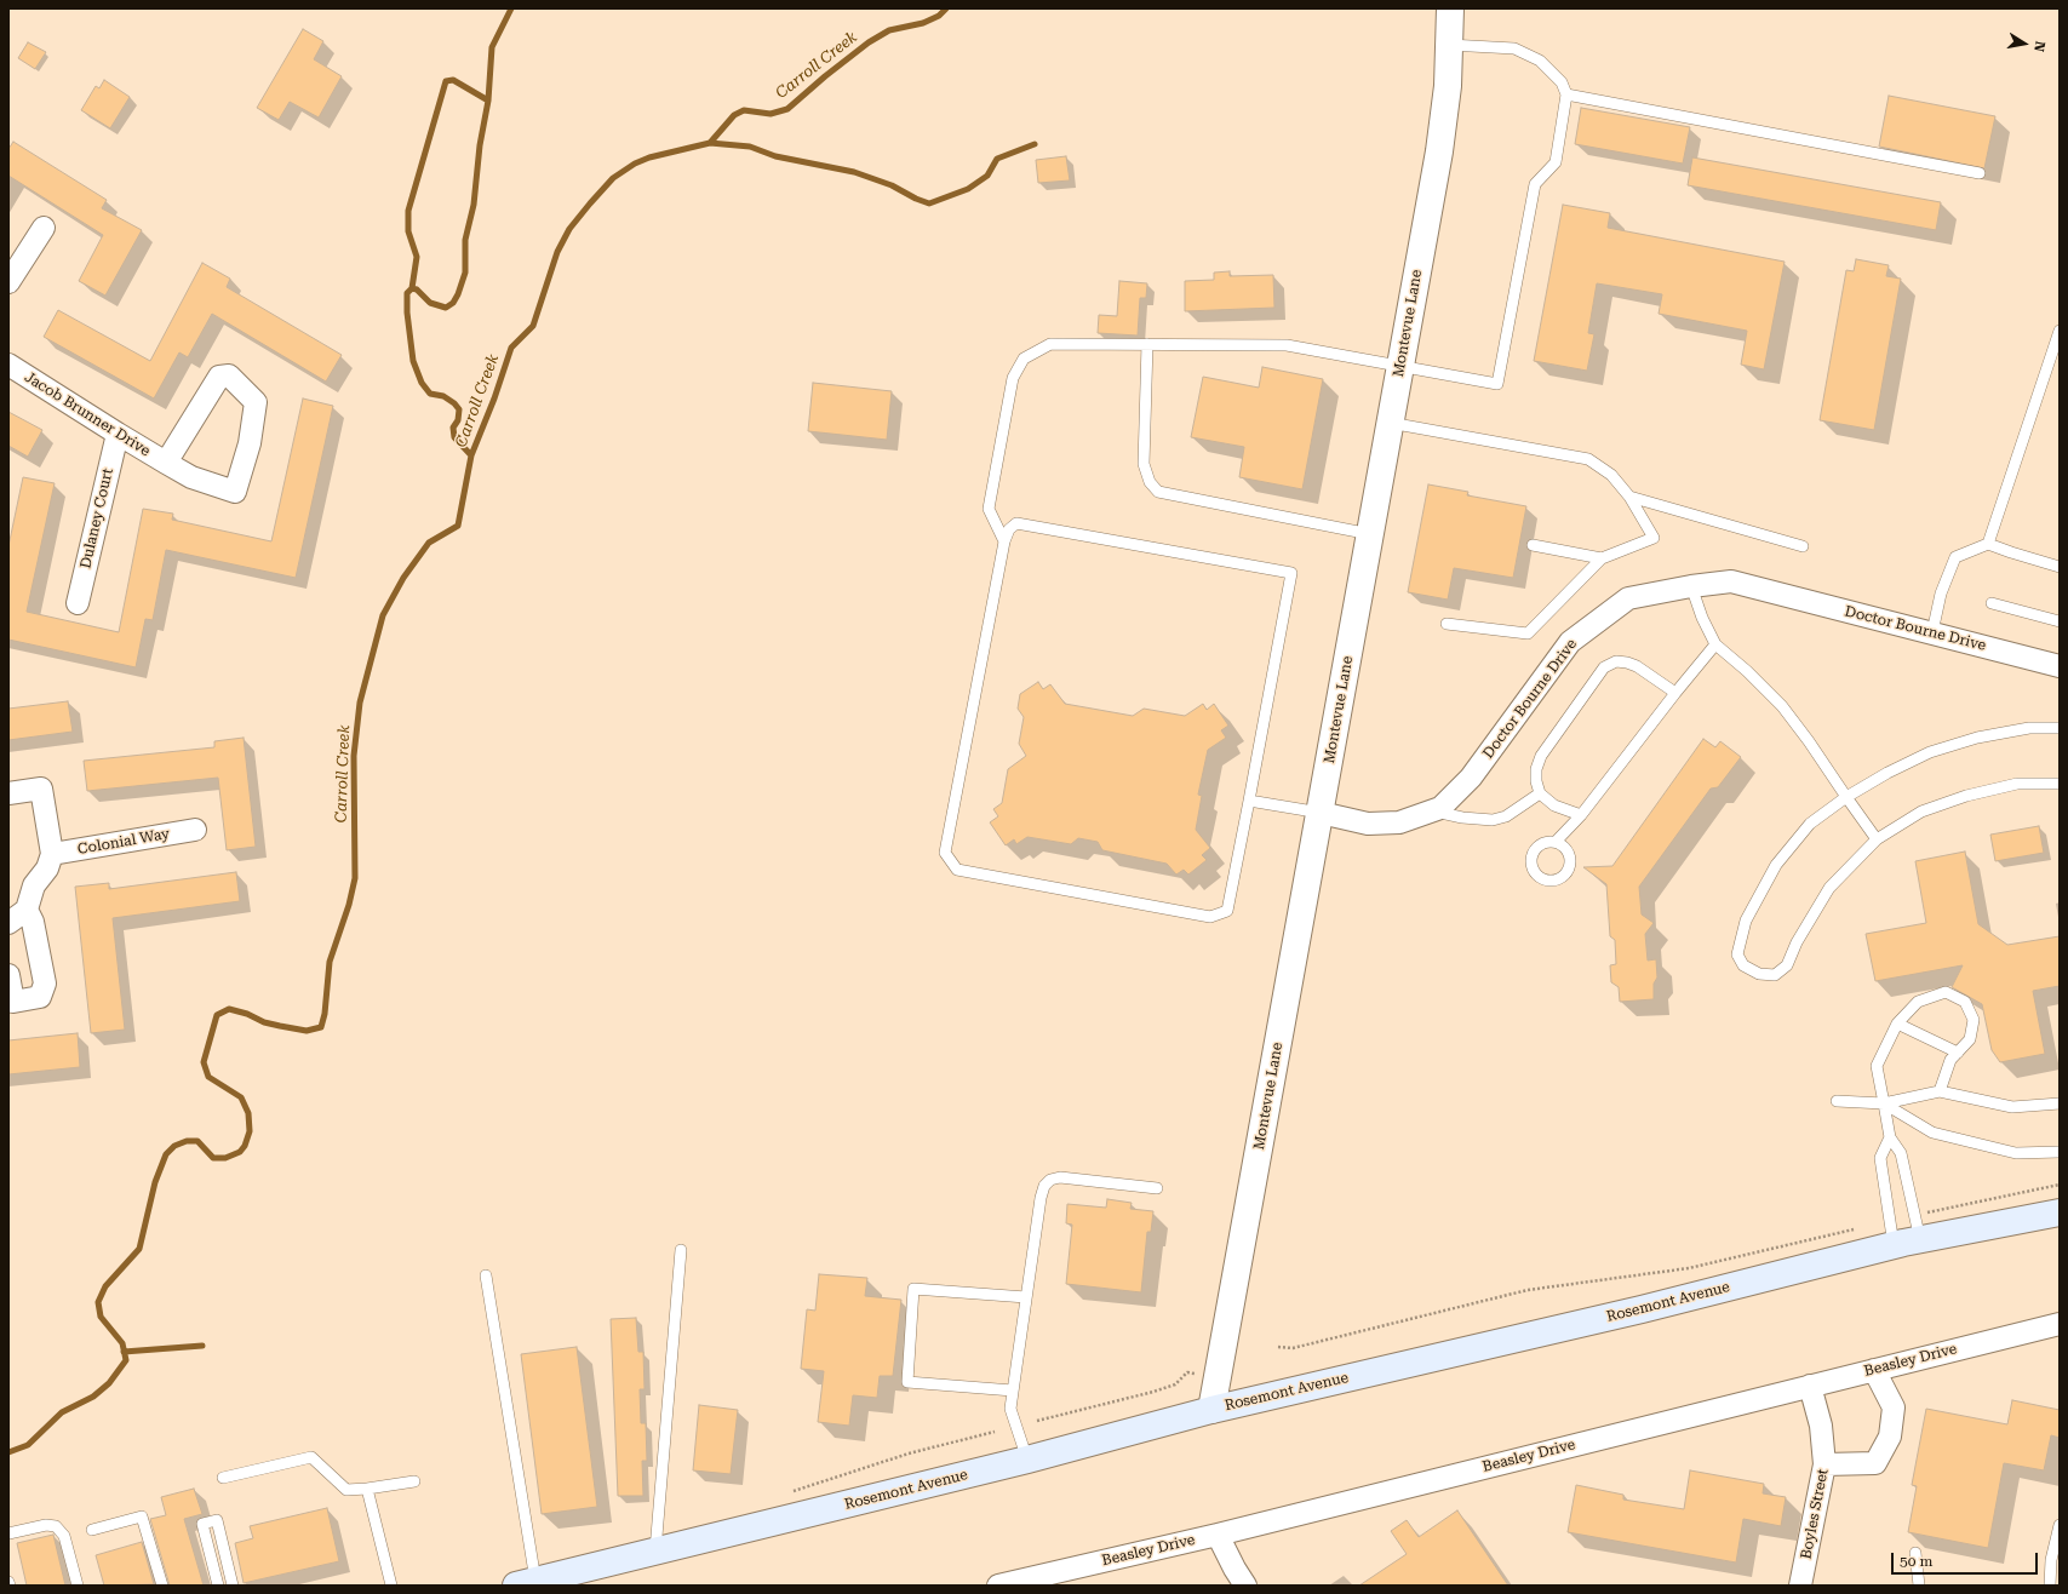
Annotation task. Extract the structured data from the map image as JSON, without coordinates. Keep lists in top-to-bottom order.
{
  "streets": {
    "main road": ["Rosemont Avenue"],
    "street": [
      "Montevue Lane",
      "Jacob Brunner Drive",
      "Dulaney Court",
      "Doctor Bourne Drive",
      "Colonial Way",
      "Beasley Drive",
      "Boyles Street"
    ]
  },
  "crossings": [
    ["Montevue Lane", "Doctor Bourne Drive"],
    ["Montevue Lane", "Rosemont Avenue"],
    ["Jacob Brunner Drive", "Dulaney Court"],
    ["Beasley Drive", "Boyles Street"]
  ],
  "water": ["Carroll Creek"],
  "scale_bar": "50 m",
  "north": "right"
}
